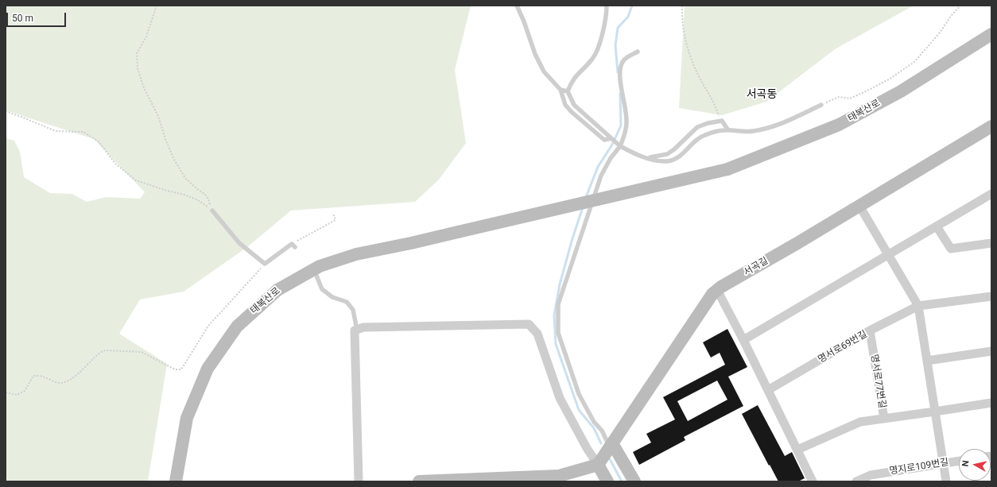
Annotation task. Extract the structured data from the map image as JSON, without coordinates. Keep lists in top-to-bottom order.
{
  "streets": {
    "street": [
      "태복산로",
      "서곡길",
      "명서로69번길",
      "명서로77번길",
      "명지로109번길"
    ]
  },
  "crossings": [
    ["명서로69번길", "명서로77번길"]
  ],
  "districts": ["서곡동"],
  "scale_bar": "50 m",
  "north": "left"
}
